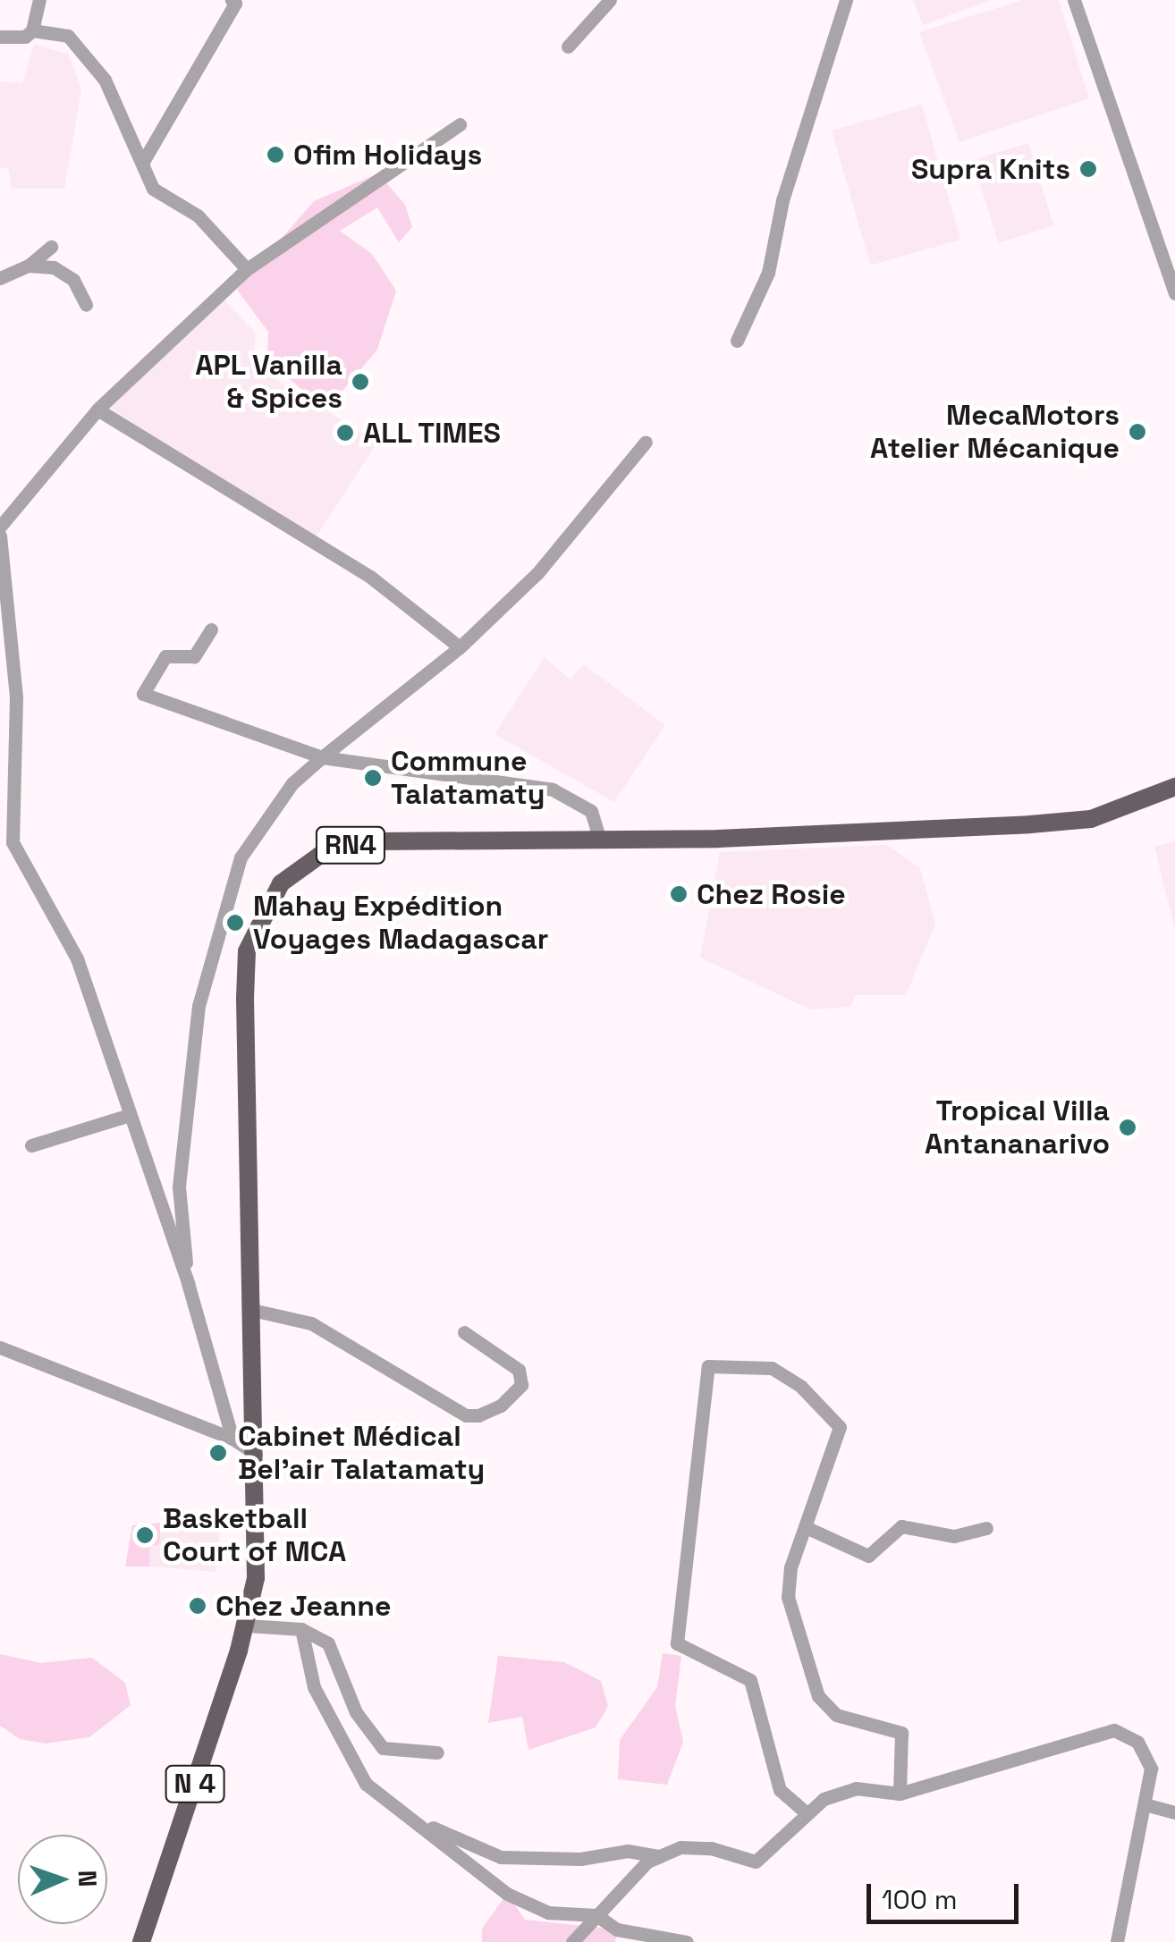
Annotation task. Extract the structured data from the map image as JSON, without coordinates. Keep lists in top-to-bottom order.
{
  "streets": {
    "main road": ["RN4", "N 4"]
  },
  "crossings": [
    ["RN4", "N 4"]
  ],
  "places": [
    "Ofim Holidays",
    "Supra Knits",
    "APL Vanilla & Spices",
    "MecaMotors Atelier Mécanique",
    "ALL TIMES",
    "Commune Talatamaty",
    "Chez Rosie",
    "Mahay Expédition Voyages Madagascar",
    "Tropical Villa Antananarivo",
    "Cabinet Médical Bel'air Talatamaty",
    "Basketball Court of MCA",
    "Chez Jeanne"
  ],
  "scale_bar": "100 m",
  "north": "right"
}
